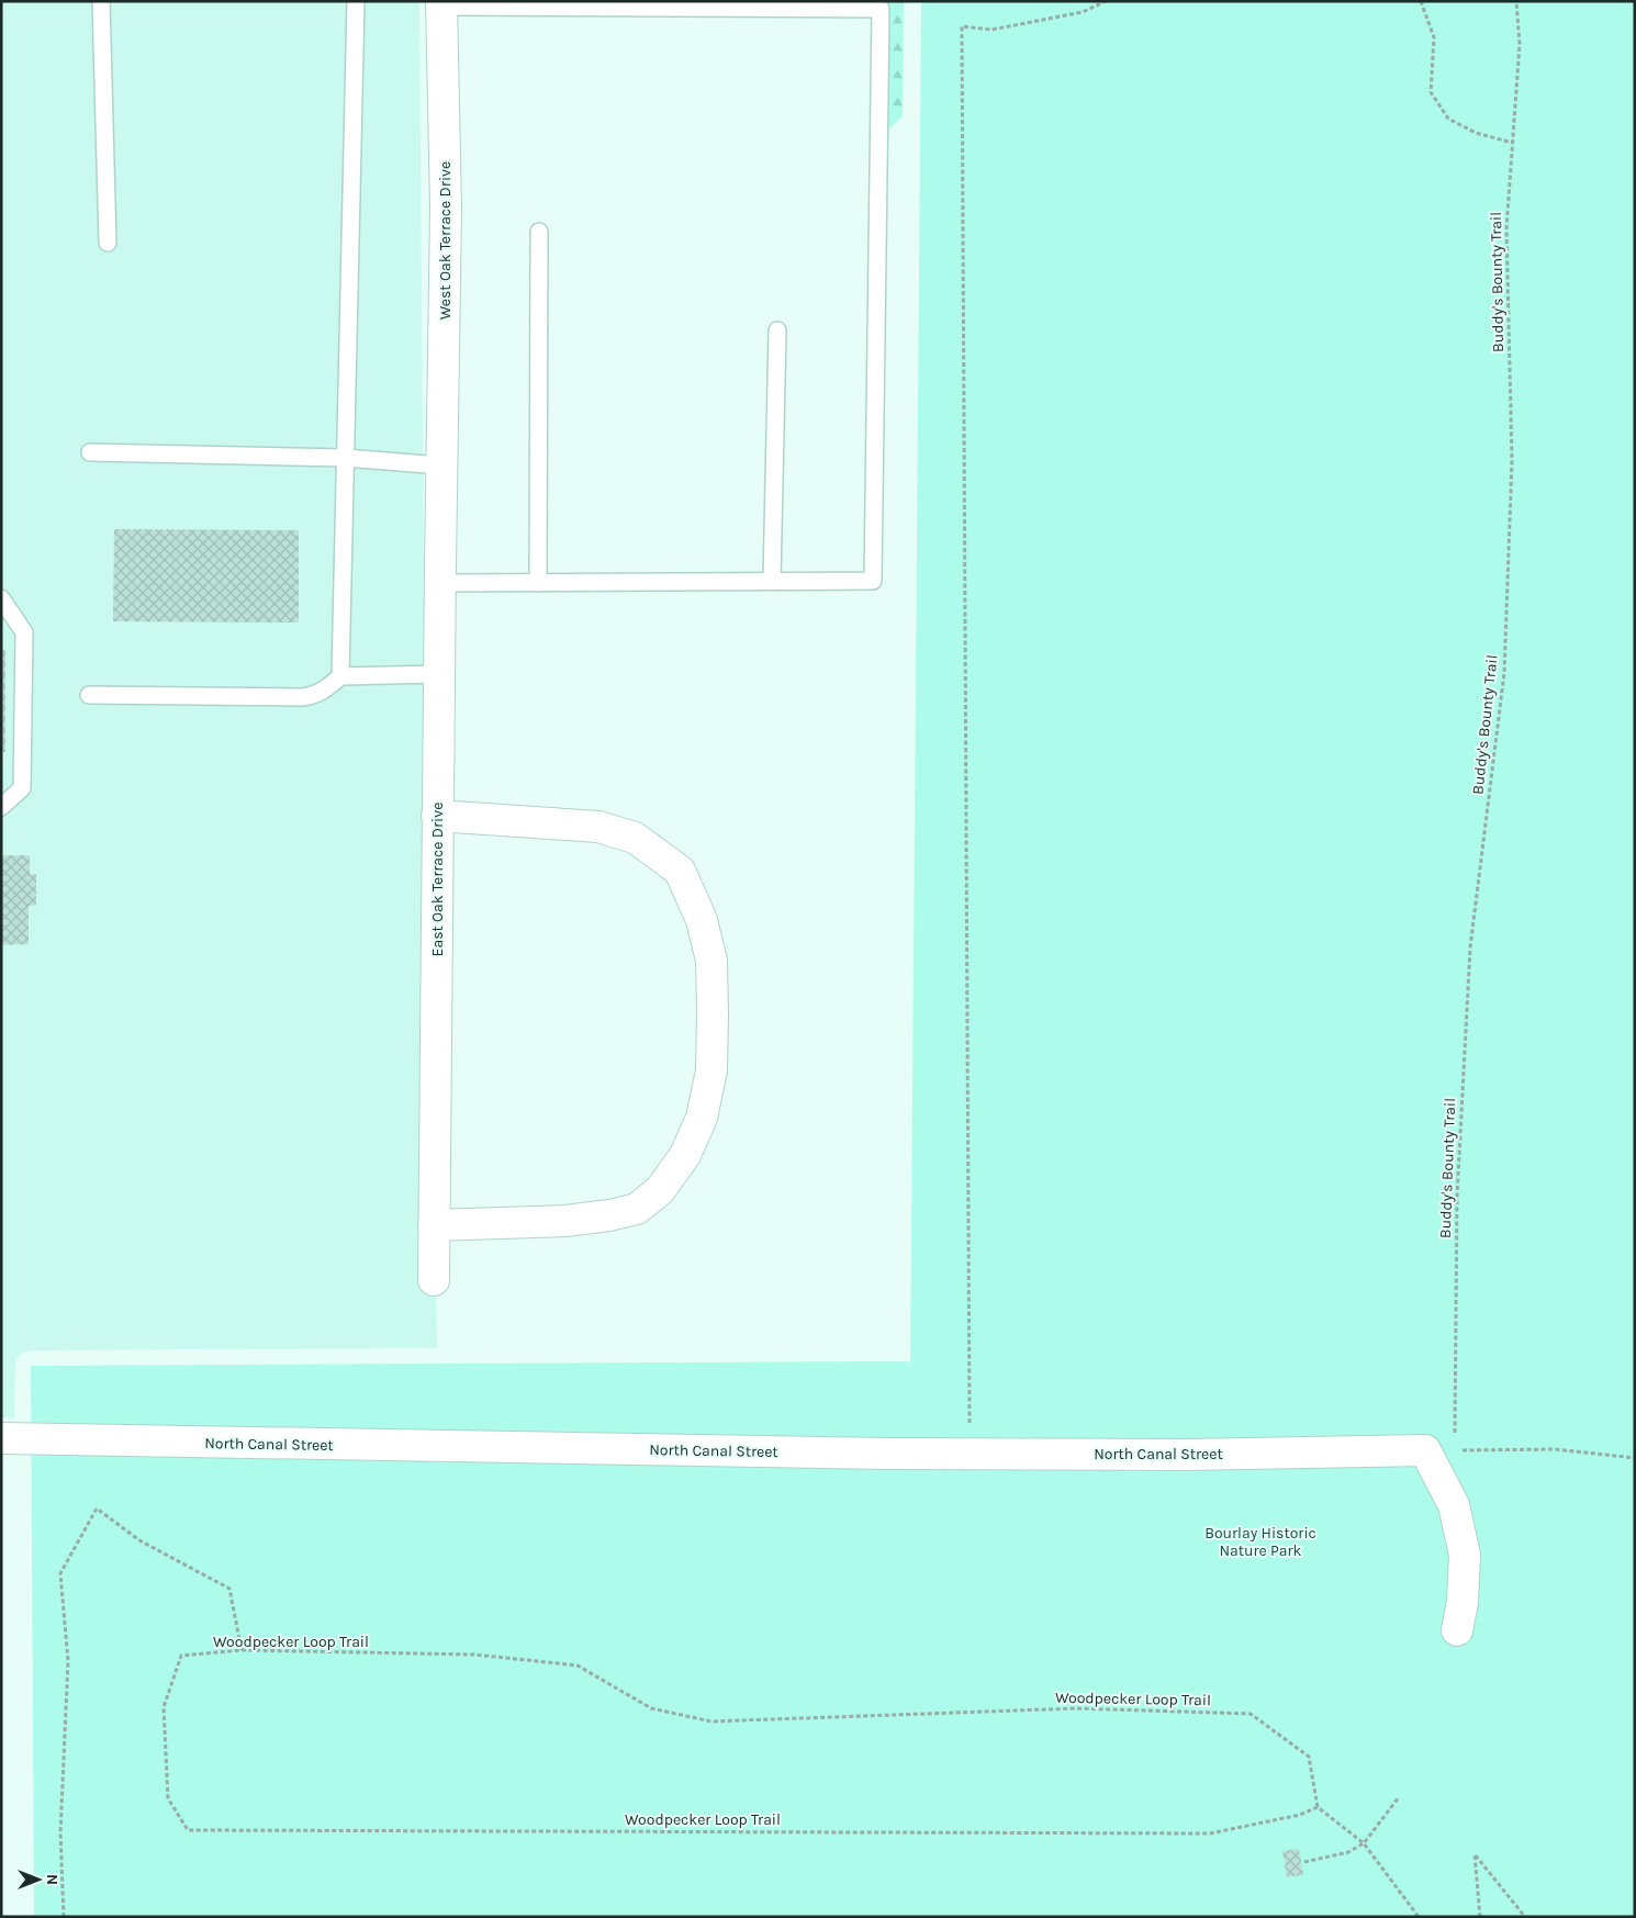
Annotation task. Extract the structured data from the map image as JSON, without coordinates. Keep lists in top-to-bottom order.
{
  "streets": {
    "street": ["West Oak Terrace Drive", "East Oak Terrace Drive", "North Canal Street"],
    "path": ["Buddy's Bounty Trail", "Woodpecker Loop Trail"]
  },
  "crossings": [
    ["West Oak Terrace Drive", "East Oak Terrace Drive"],
    ["Buddy's Bounty Trail", "North Canal Street"]
  ],
  "parks": ["Bourlay Historic Nature Park"],
  "north": "right"
}
